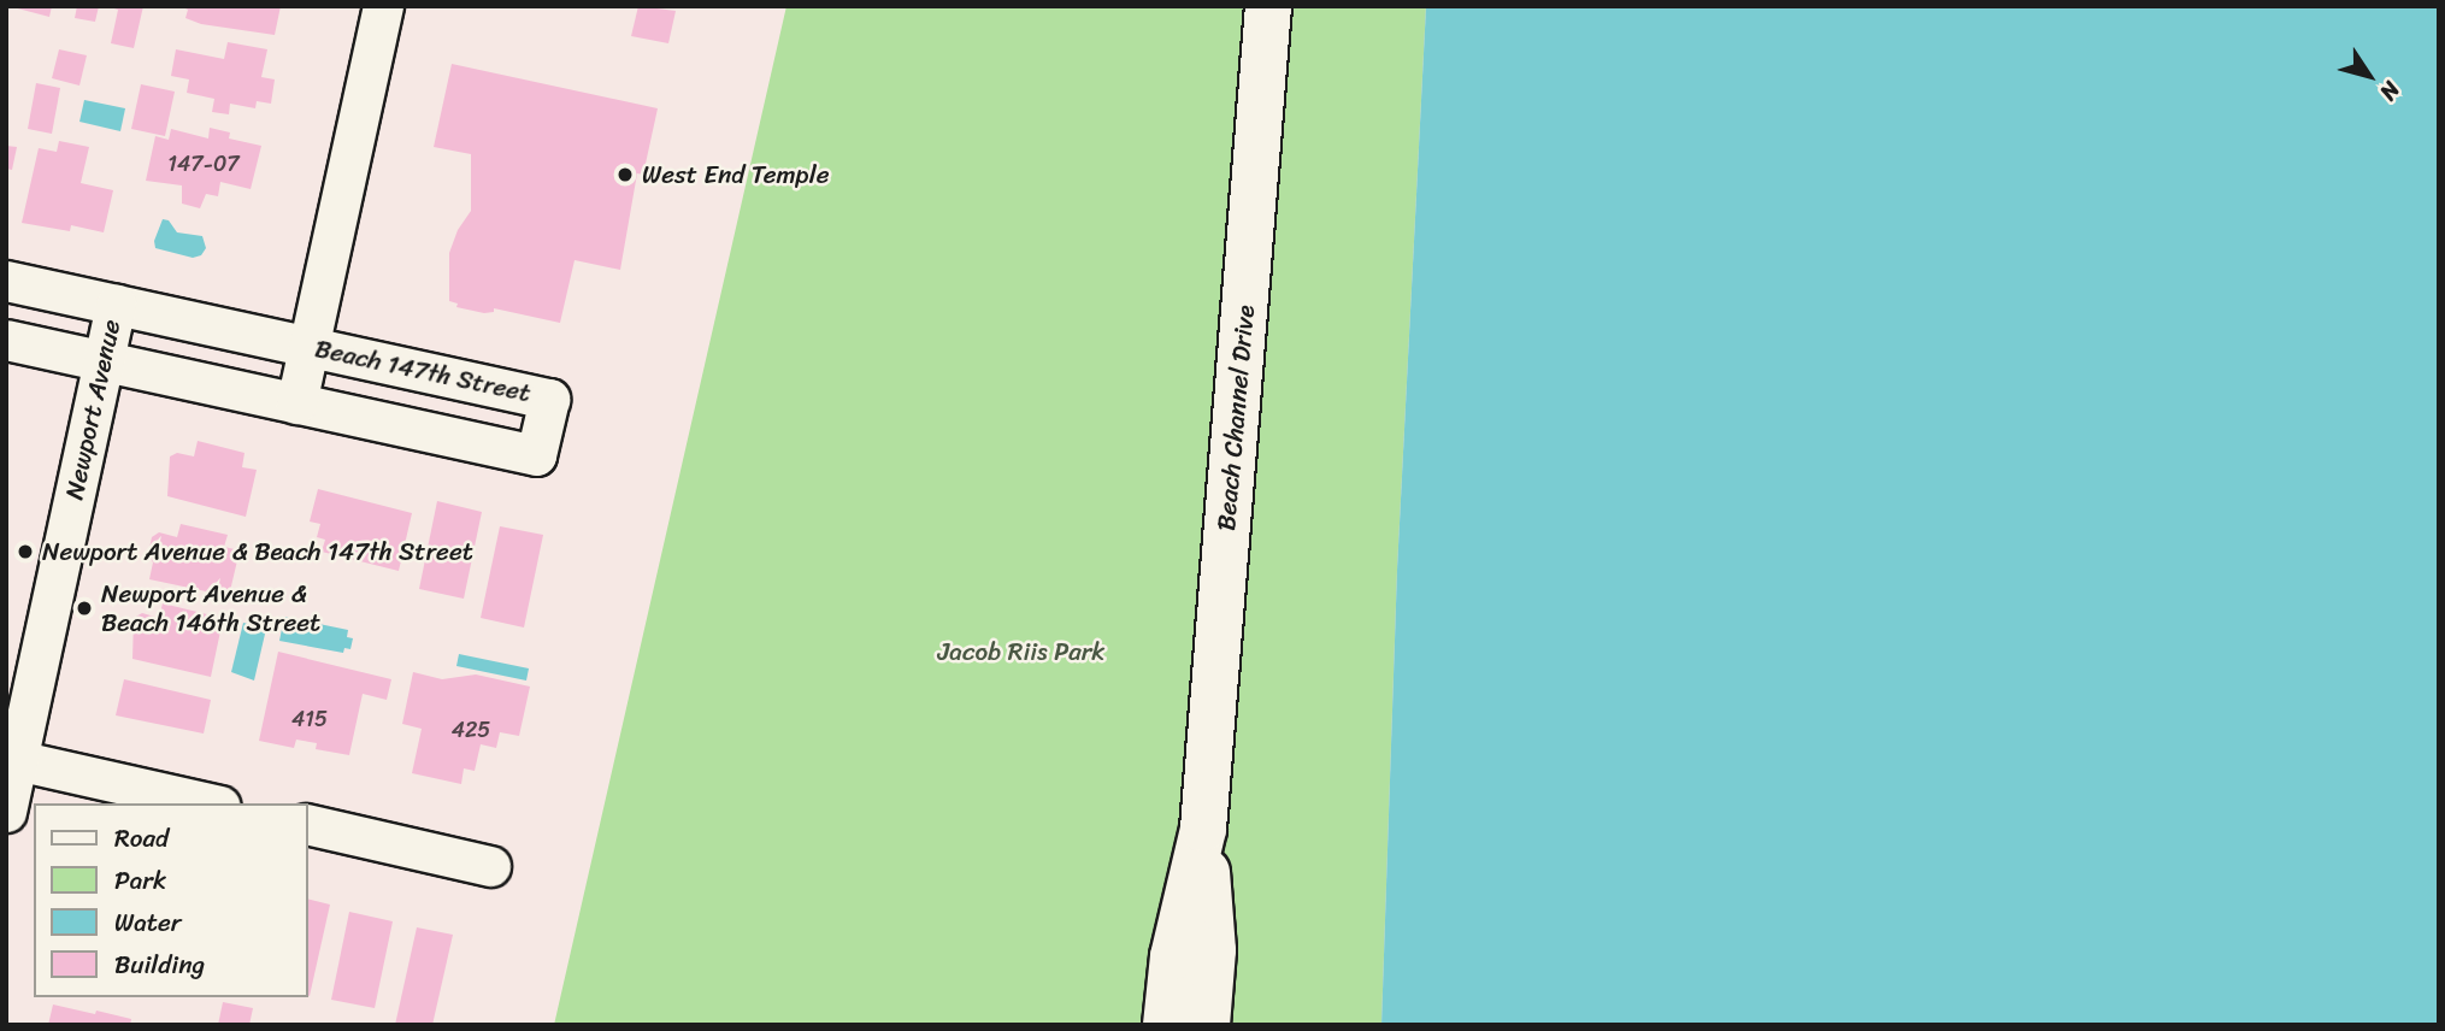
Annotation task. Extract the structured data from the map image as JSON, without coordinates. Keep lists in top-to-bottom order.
{
  "streets": {
    "main road": ["Beach Channel Drive"],
    "street": ["Beach 147th Street", "Newport Avenue"]
  },
  "crossings": [
    ["Beach 147th Street", "Newport Avenue"]
  ],
  "parks": ["Jacob Riis Park"],
  "places": ["West End Temple", "Newport Avenue & Beach 147th Street", "Newport Avenue & Beach 146th Street"],
  "house_numbers": ["147-07", "415", "425"],
  "legend": [
    "Road",
    "Park",
    "Water",
    "Building"
  ],
  "north": "bottom right"
}
